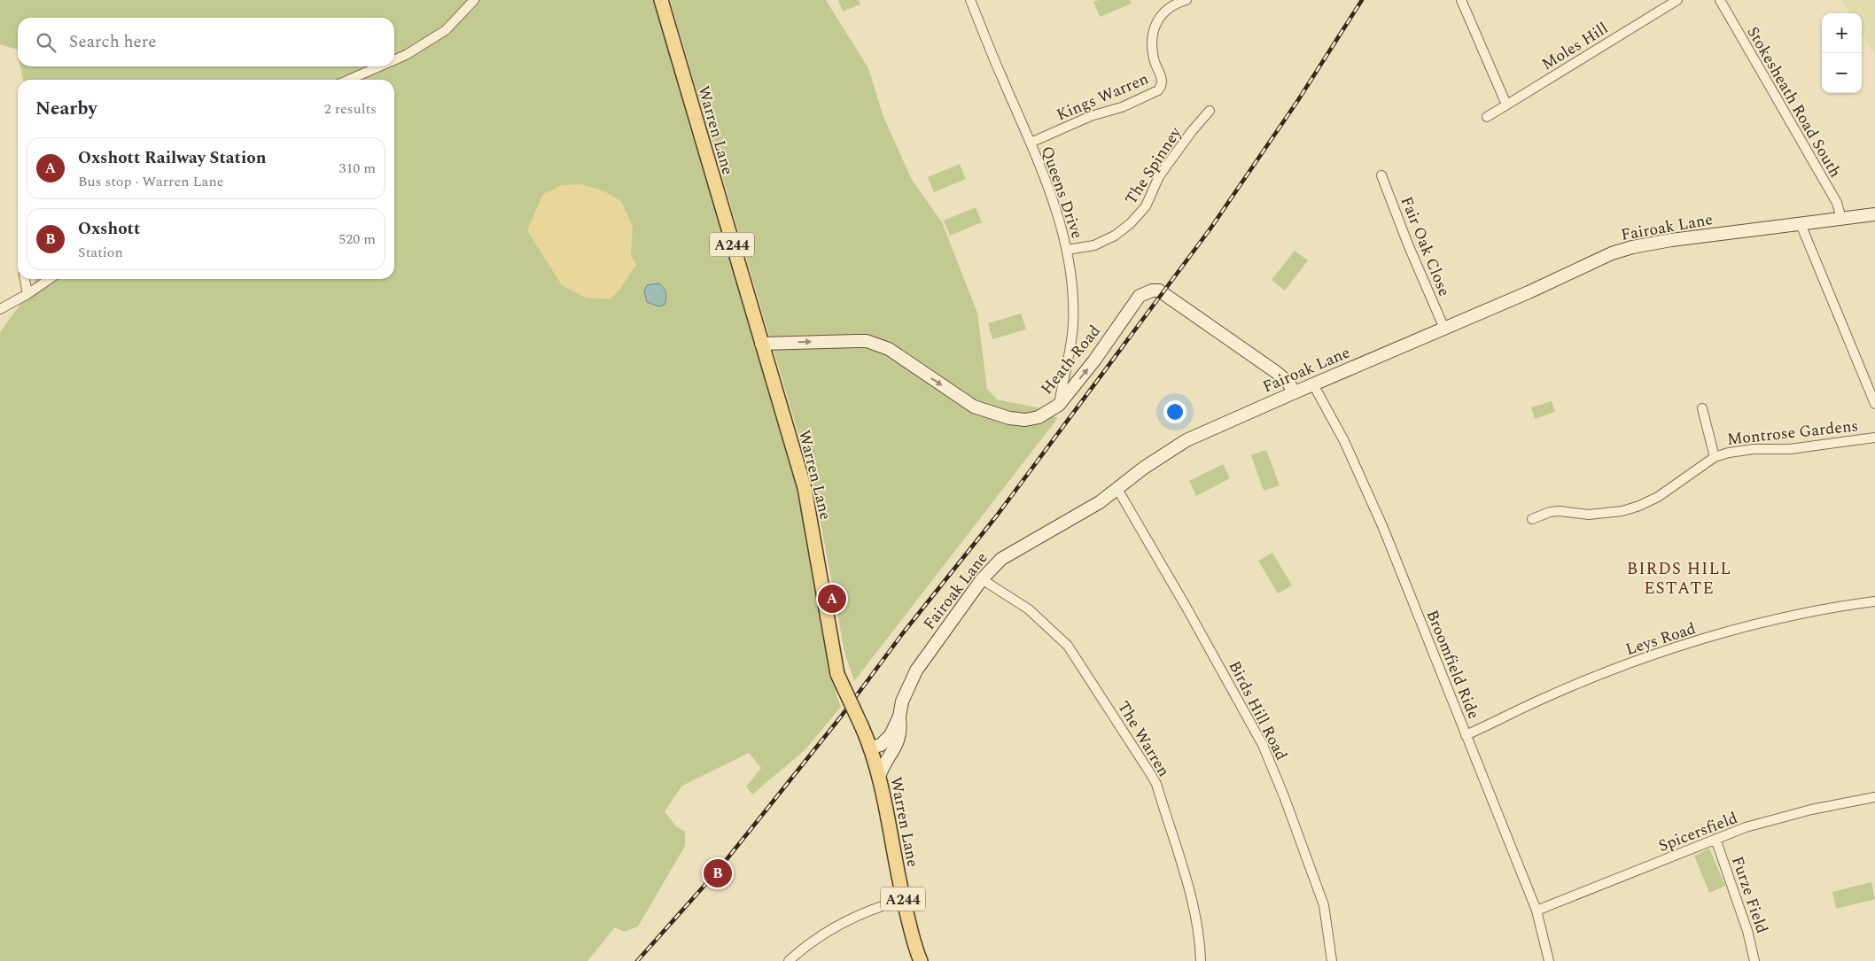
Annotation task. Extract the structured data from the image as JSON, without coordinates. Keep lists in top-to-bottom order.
{
  "streets": {
    "main road": [
      "Warren Lane",
      "Fairoak Lane",
      "A244",
      "Heath Road"
    ],
    "street": [
      "Moles Hill",
      "Kings Warren",
      "Stokesheath Road South",
      "The Spinney",
      "Queens Drive",
      "Fair Oak Close",
      "Montrose Gardens",
      "Leys Road",
      "Broomfield Ride",
      "Birds Hill Road",
      "The Warren",
      "Spicersfield",
      "Furze Field"
    ]
  },
  "crossings": [
    ["Kings Warren", "Queens Drive"],
    ["Stokesheath Road South", "Fairoak Lane"],
    ["Warren Lane", "Fairoak Lane"],
    ["Warren Lane", "Heath Road"],
    ["The Spinney", "Queens Drive"],
    ["Queens Drive", "Heath Road"],
    ["Fairoak Lane", "Fair Oak Close"],
    ["Fairoak Lane", "Heath Road"],
    ["Fairoak Lane", "Broomfield Ride"],
    ["Fairoak Lane", "Birds Hill Road"],
    ["Fairoak Lane", "The Warren"],
    ["Leys Road", "Broomfield Ride"],
    ["Broomfield Ride", "Spicersfield"],
    ["Spicersfield", "Furze Field"]
  ],
  "one_way": ["Heath Road"],
  "districts": ["BIRDS HILL ESTATE"],
  "page": {
    "map_buttons": ["+", "−"],
    "search": "Search here",
    "heading": ["Nearby", "2 results"],
    "list": [
      {
        "mark": "A",
        "name": "Oxshott Railway Station",
        "note": "Bus stop · Warren Lane",
        "value": "310 m"
      },
      {
        "mark": "B",
        "name": "Oxshott",
        "note": "Station",
        "value": "520 m"
      }
    ],
    "pins": ["A", "B"]
  }
}
